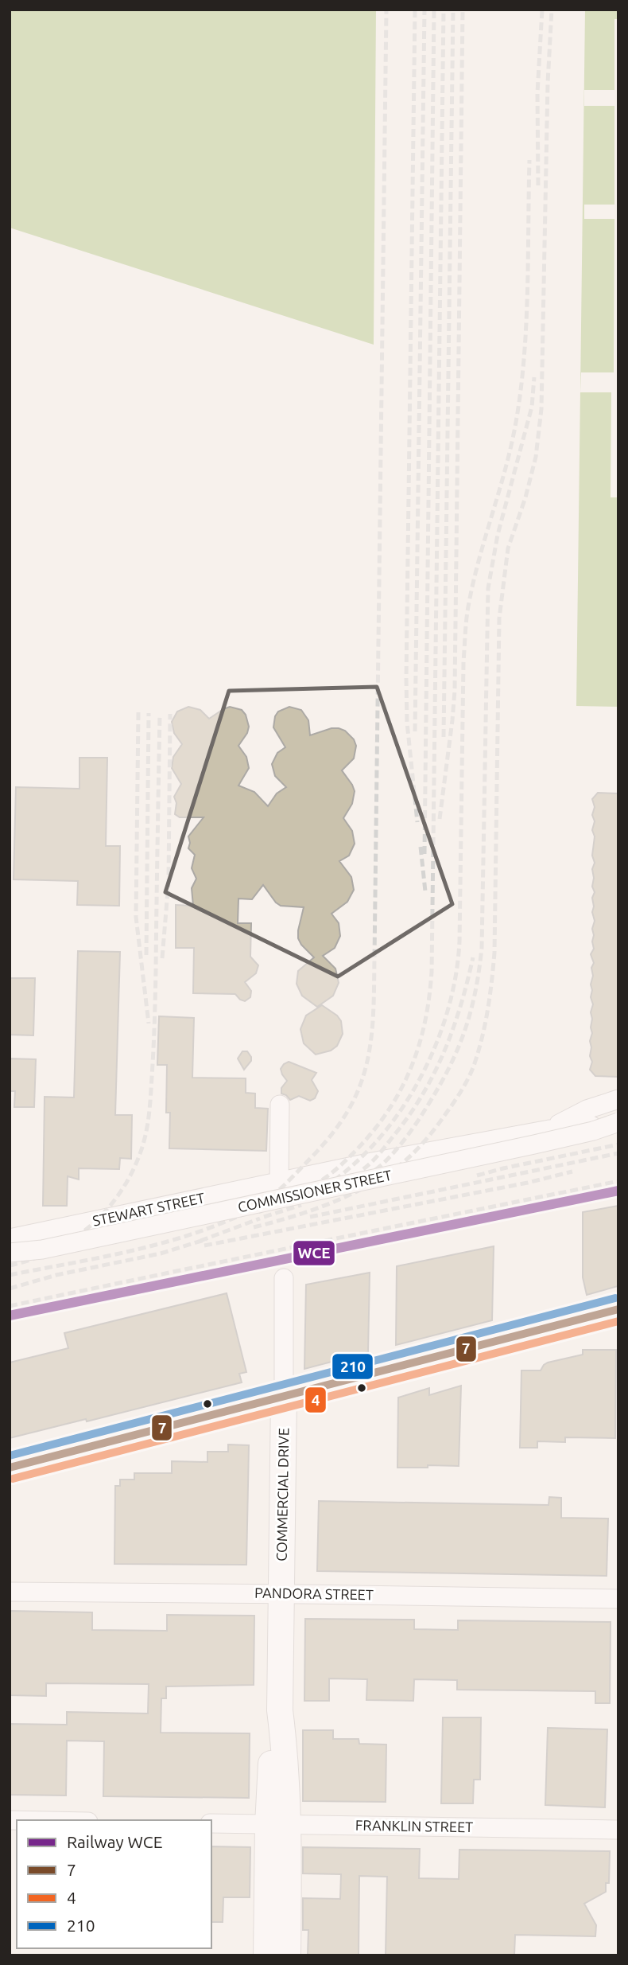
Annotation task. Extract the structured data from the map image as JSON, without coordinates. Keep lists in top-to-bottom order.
{
  "streets": {
    "street": [
      "COMMISSIONER STREET",
      "STEWART STREET",
      "COMMERCIAL DRIVE",
      "PANDORA STREET",
      "FRANKLIN STREET"
    ]
  },
  "crossings": [
    ["COMMISSIONER STREET", "STEWART STREET"],
    ["COMMERCIAL DRIVE", "PANDORA STREET"],
    ["COMMERCIAL DRIVE", "FRANKLIN STREET"]
  ],
  "lines": [
    "rail line WCE",
    "transit line 210",
    "transit line 7",
    "transit line 4"
  ],
  "legend": [
    "Railway WCE",
    "7",
    "4",
    "210"
  ]
}
